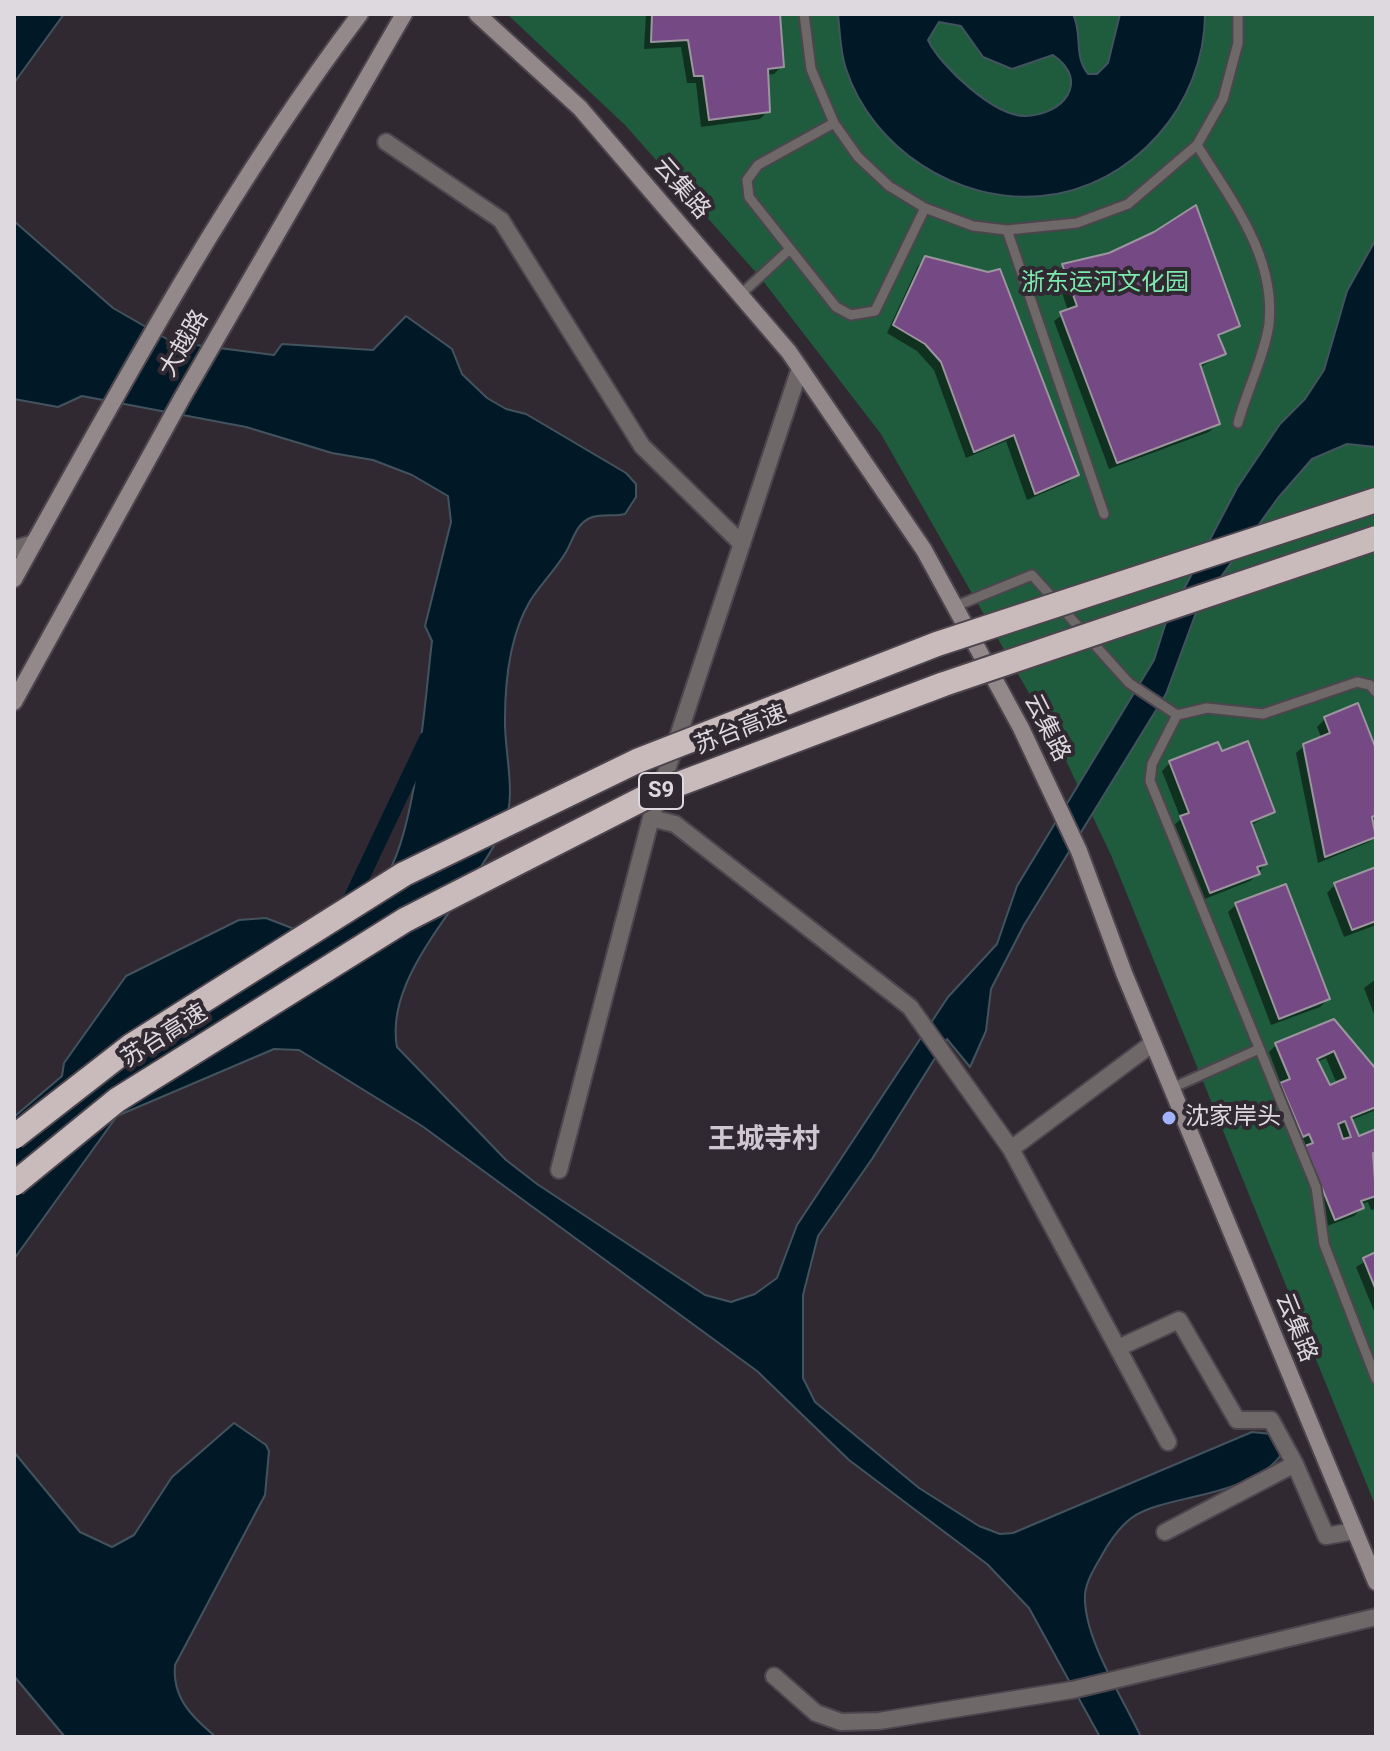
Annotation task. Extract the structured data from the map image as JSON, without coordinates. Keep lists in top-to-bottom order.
{
  "streets": {
    "highway": ["苏台高速", "S9"],
    "street": ["云集路", "大越路"]
  },
  "districts": ["王城寺村"],
  "parks": ["浙东运河文化园"],
  "places": ["沈家岸头"]
}
